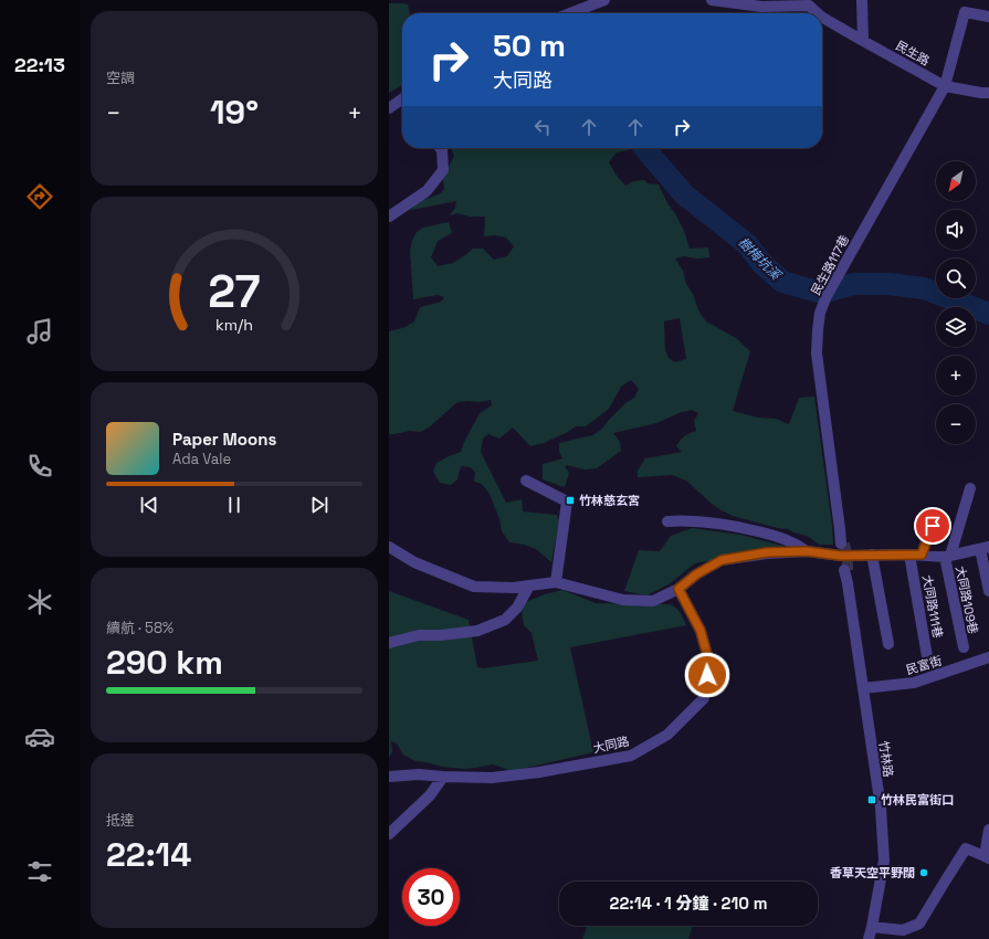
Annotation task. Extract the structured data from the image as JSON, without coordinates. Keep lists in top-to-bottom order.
{
  "streets": {
    "street": [
      "民生路",
      "民生路117巷",
      "大同路109巷",
      "大同路111巷",
      "民富街",
      "大同路",
      "竹林路"
    ]
  },
  "crossings": [
    ["民生路", "民生路117巷"],
    ["民富街", "竹林路"]
  ],
  "water": ["樹梅坑溪"],
  "places": {
    "transit": ["竹林慈玄宮", "竹林民富街口"],
    "other": ["香草天空平野闊"]
  },
  "north": "bottom left",
  "page": {
    "tabs": "22:13",
    "tile": [
      "空調",
      ["續航 · 58%", "290 km"],
      ["抵達", "22:14"]
    ],
    "turn": ["50 m", "大同路"],
    "heat": ["−", "19°", "+"],
    "map_buttons": ["+", "−"],
    "song": ["Paper Moons", "Ada Vale"],
    "limit": "30",
    "trip": "22:14 · 1 分鐘 · 210 m",
    "gauge": ["27", "km/h"]
  }
}
